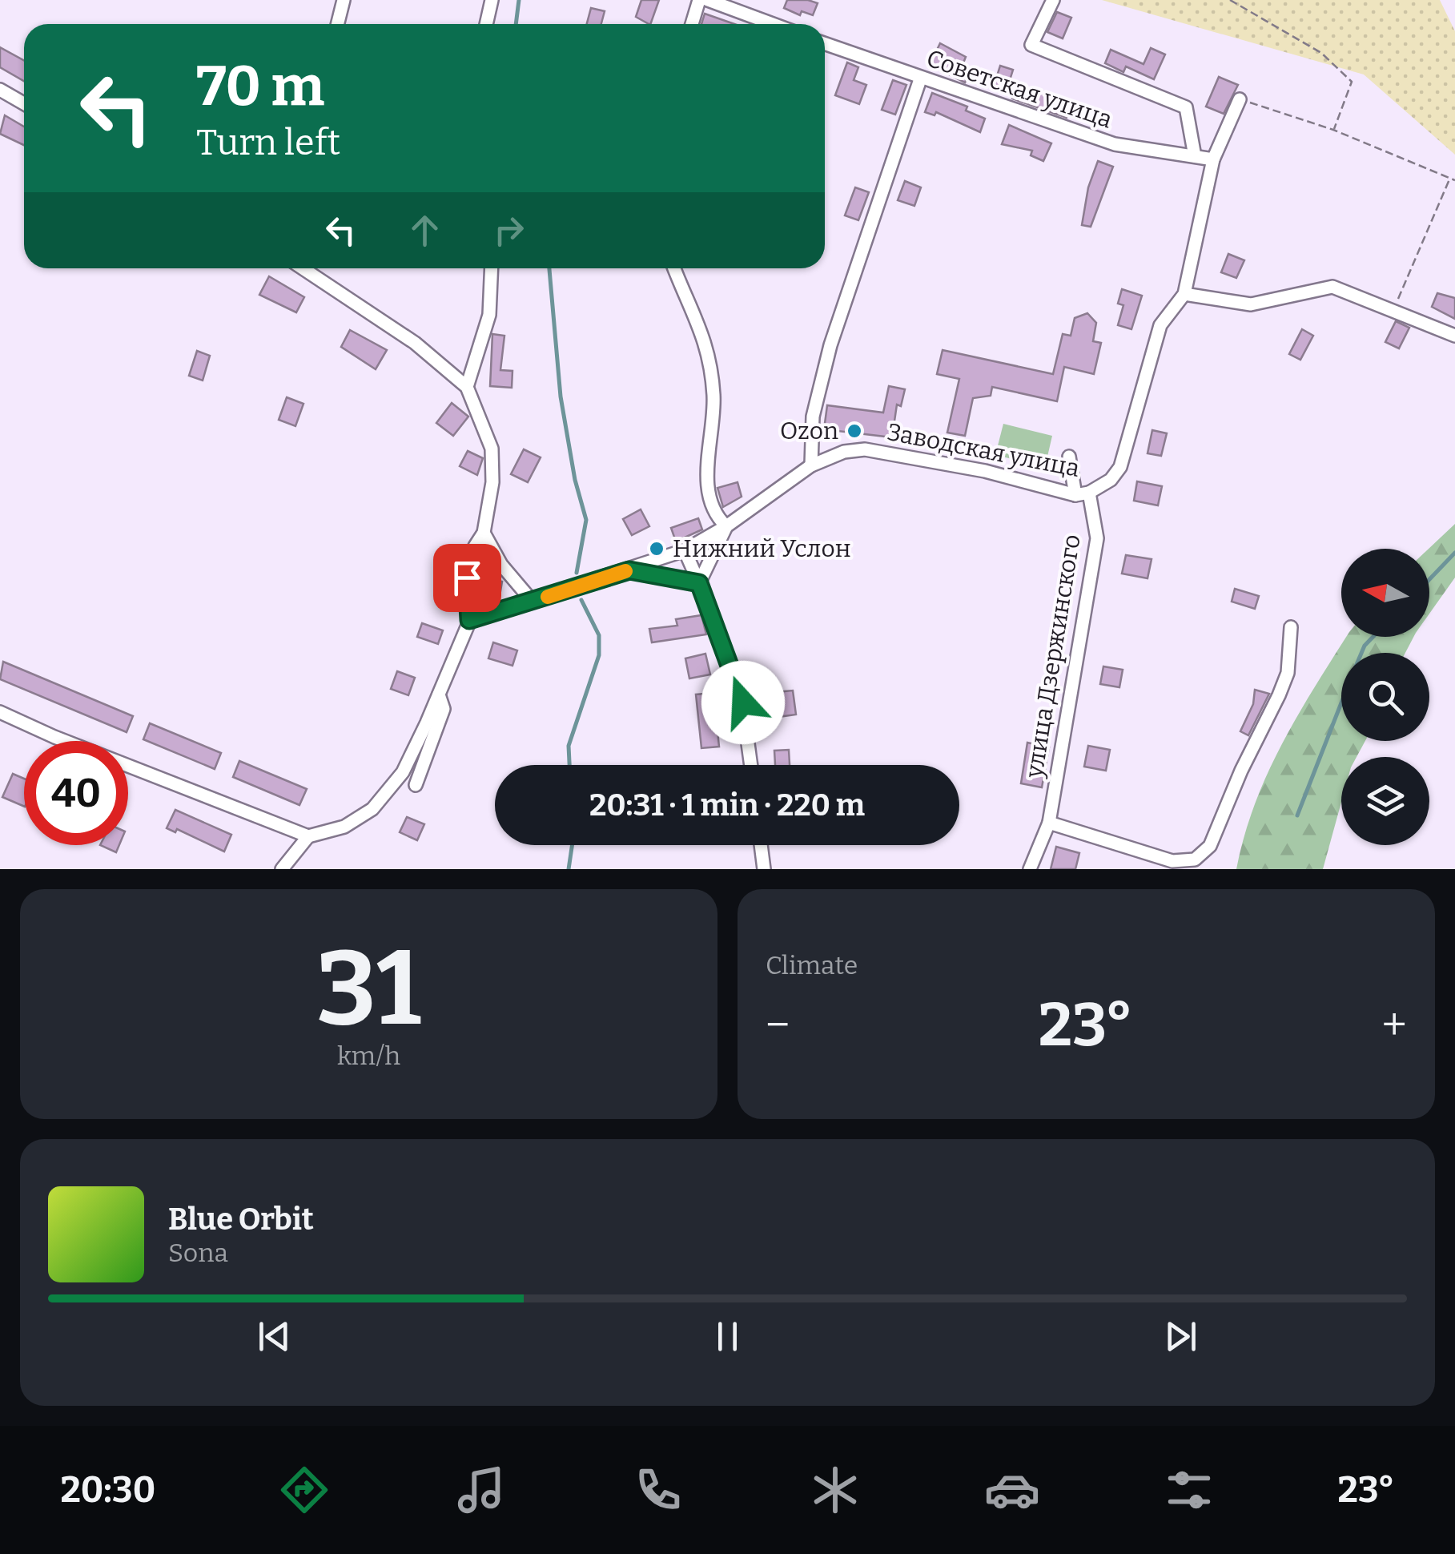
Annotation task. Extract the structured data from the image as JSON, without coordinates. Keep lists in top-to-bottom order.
{
  "streets": {
    "street": ["Советская улица", "Заводская улица", "улица Дзержинского"]
  },
  "crossings": [
    ["Заводская улица", "улица Дзержинского"]
  ],
  "places": ["Ozon", "Нижний Услон"],
  "north": "left",
  "page": {
    "turn": ["70 m", "Turn left"],
    "limit": "40",
    "trip": "20:31 · 1 min · 220 m",
    "tile": [
      ["31", "km/h"],
      "Climate"
    ],
    "heat": ["−", "23°", "+"],
    "song": ["Blue Orbit", "Sona"],
    "tabs": ["20:30", "23°"]
  }
}
